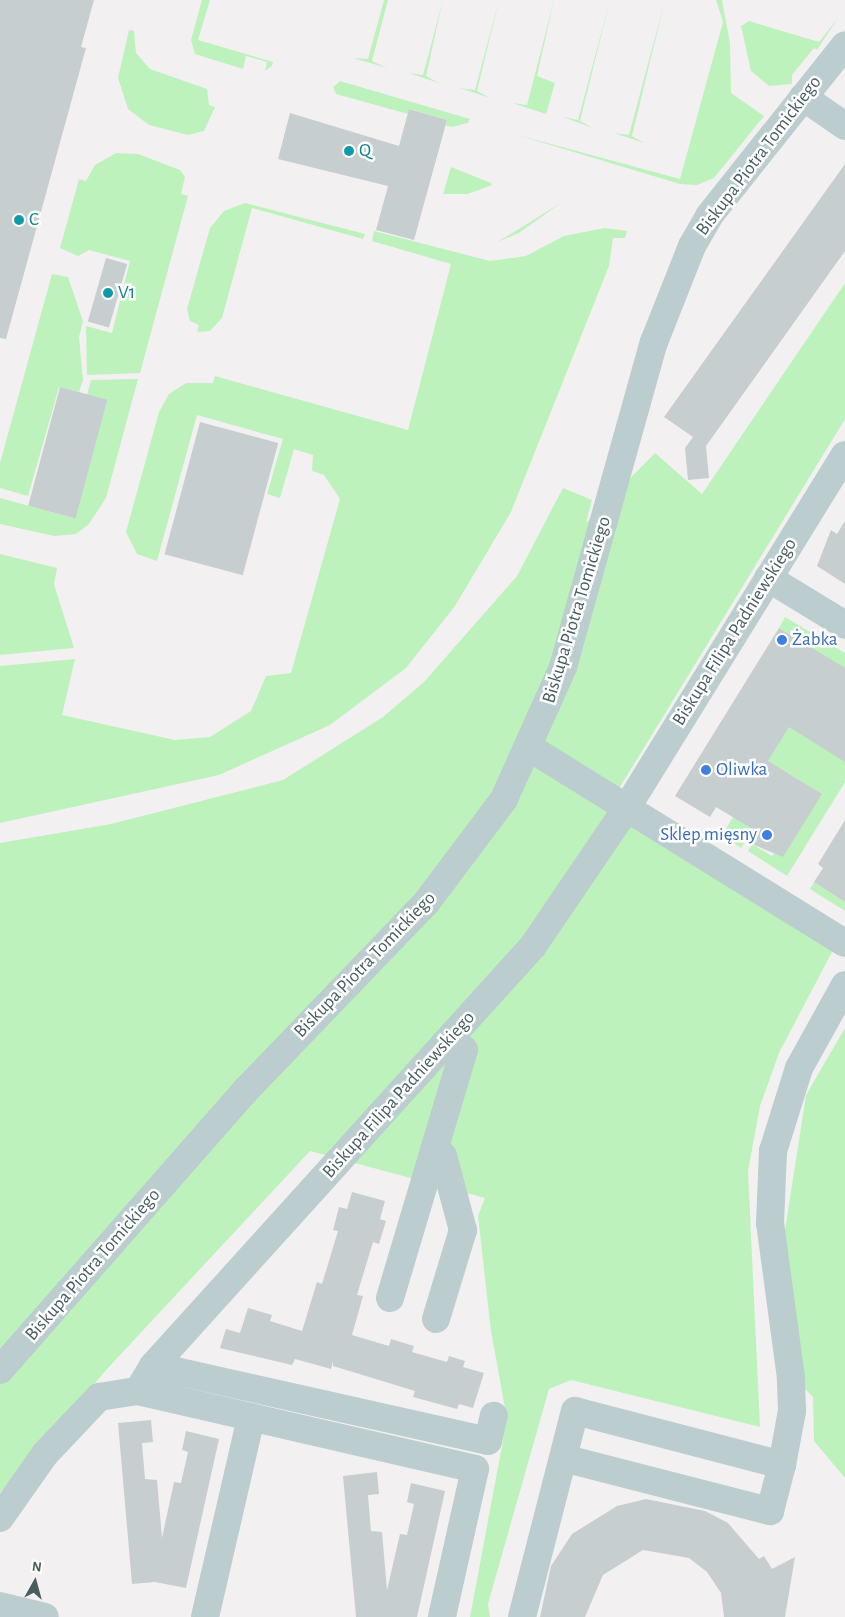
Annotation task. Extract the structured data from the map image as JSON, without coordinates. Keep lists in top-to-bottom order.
{
  "streets": {
    "street": ["Biskupa Piotra Tomickiego", "Biskupa Filipa Padniewskiego"]
  },
  "places": [
    "Q",
    "C",
    "V1",
    "Żabka",
    "Oliwka",
    "Sklep mięsny"
  ],
  "north": "top"
}
